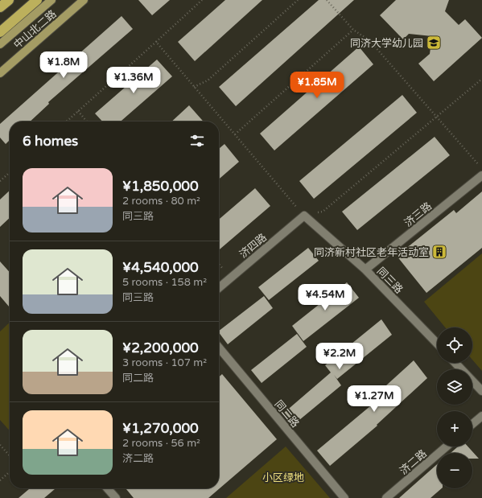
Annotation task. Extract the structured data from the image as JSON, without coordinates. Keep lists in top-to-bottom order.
{
  "streets": {
    "main road": ["中山北二路"],
    "street": [
      "济三路",
      "济四路",
      "同三路",
      "同二路",
      "济二路"
    ]
  },
  "crossings": [
    ["济三路", "同三路"],
    ["济四路", "同三路"]
  ],
  "parks": ["小区绿地"],
  "places": {
    "school or university": ["同济大学幼儿园"],
    "building": ["同济新村社区老年活动室"]
  },
  "page": {
    "price": [
      "¥1.8M",
      "¥1.36M",
      "¥1.85M",
      "¥4.54M",
      "¥2.2M",
      "¥1.27M"
    ],
    "heading": "6 homes",
    "list": [
      {
        "name": "¥1,850,000",
        "note": "2 rooms · 80 m² · 同三路"
      },
      {
        "name": "¥4,540,000",
        "note": "5 rooms · 158 m² · 同三路"
      },
      {
        "name": "¥2,200,000",
        "note": "3 rooms · 107 m² · 同二路"
      },
      {
        "name": "¥1,270,000",
        "note": "2 rooms · 56 m² · 济二路"
      }
    ],
    "map_buttons": ["+", "−"]
  }
}
